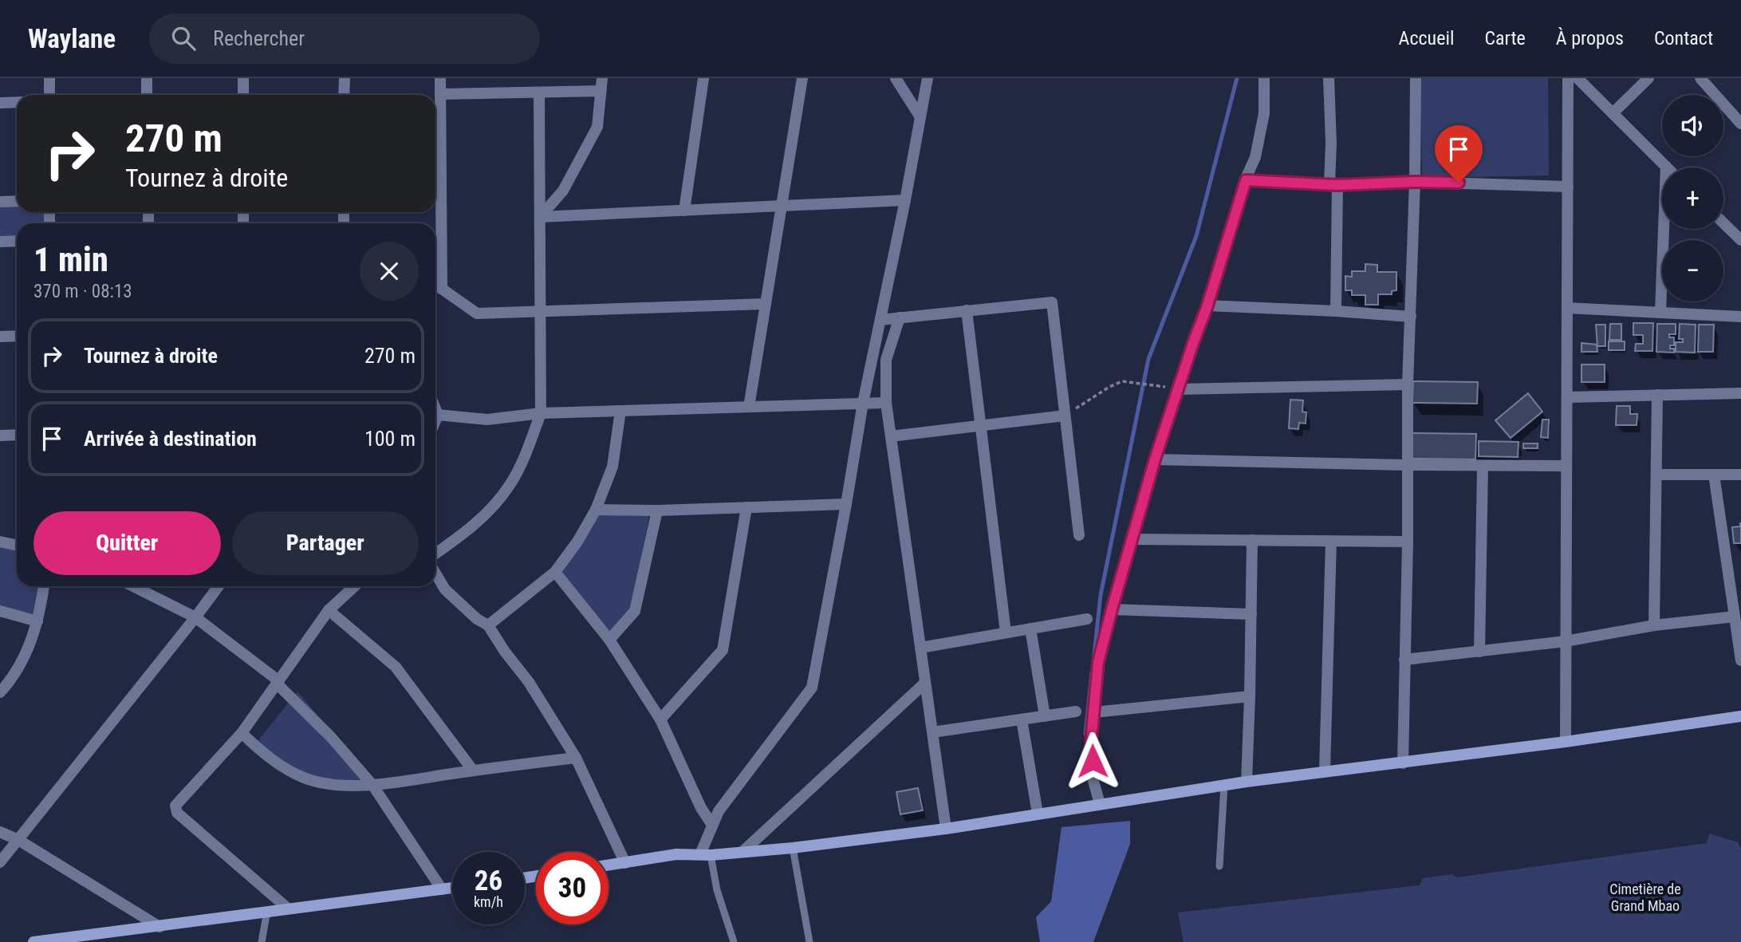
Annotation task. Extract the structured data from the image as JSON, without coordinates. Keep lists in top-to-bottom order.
{
  "parks": ["Cimetière de Grand Mbao"],
  "page": {
    "header": "Waylane",
    "search": "Rechercher",
    "nav": [
      "Accueil",
      "Carte",
      "À propos",
      "Contact"
    ],
    "map_buttons": ["+", "−"],
    "turn": ["270 m", "Tournez à droite"],
    "heading": ["1 min", "370 m · 08:13"],
    "list": [
      {
        "name": "Tournez à droite",
        "value": "270 m"
      },
      {
        "name": "Arrivée à destination",
        "value": "100 m"
      }
    ],
    "buttons": ["Quitter", "Partager"],
    "speed": "26 km/h",
    "limit": "30"
  }
}
